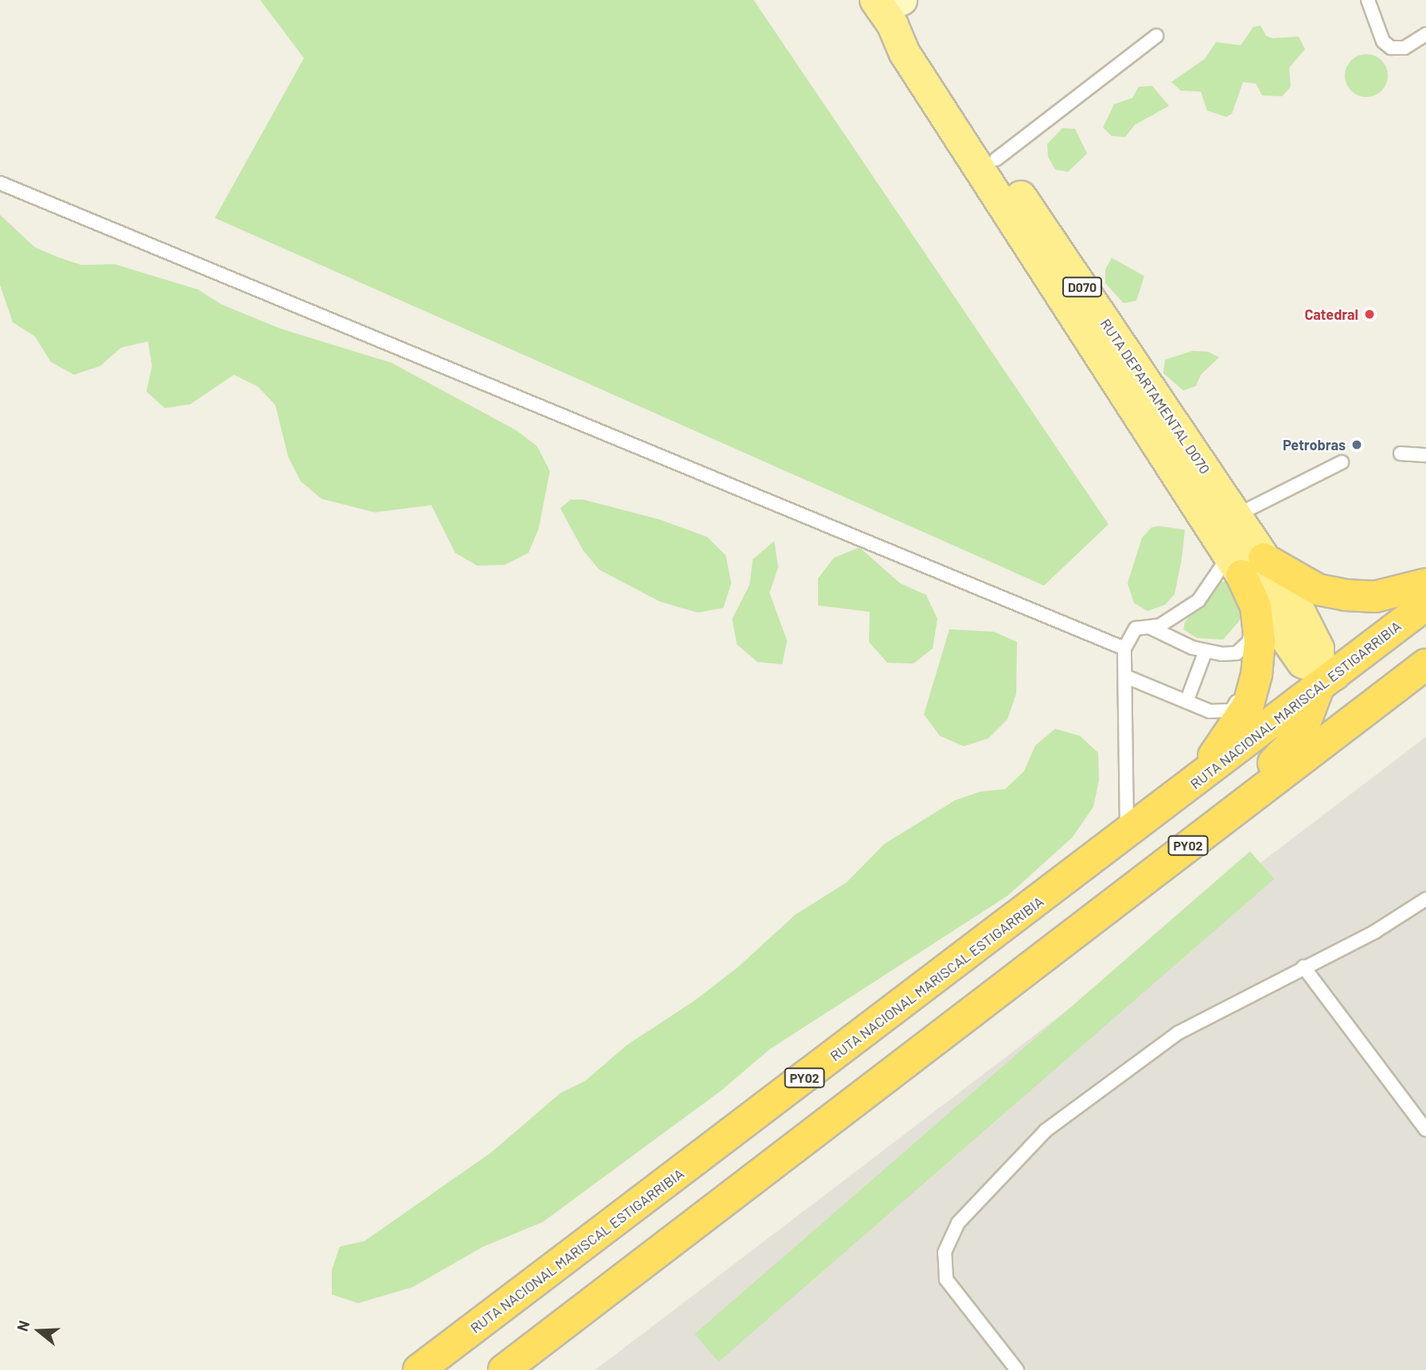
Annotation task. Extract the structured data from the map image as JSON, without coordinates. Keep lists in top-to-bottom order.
{
  "streets": {
    "highway": ["RUTA NACIONAL MARISCAL ESTIGARRIBIA", "PY02"],
    "main road": ["D070", "RUTA DEPARTAMENTAL D070"]
  },
  "crossings": [
    ["RUTA DEPARTAMENTAL D070", "RUTA NACIONAL MARISCAL ESTIGARRIBIA"]
  ],
  "places": ["Catedral", "Petrobras"],
  "north": "left"
}
